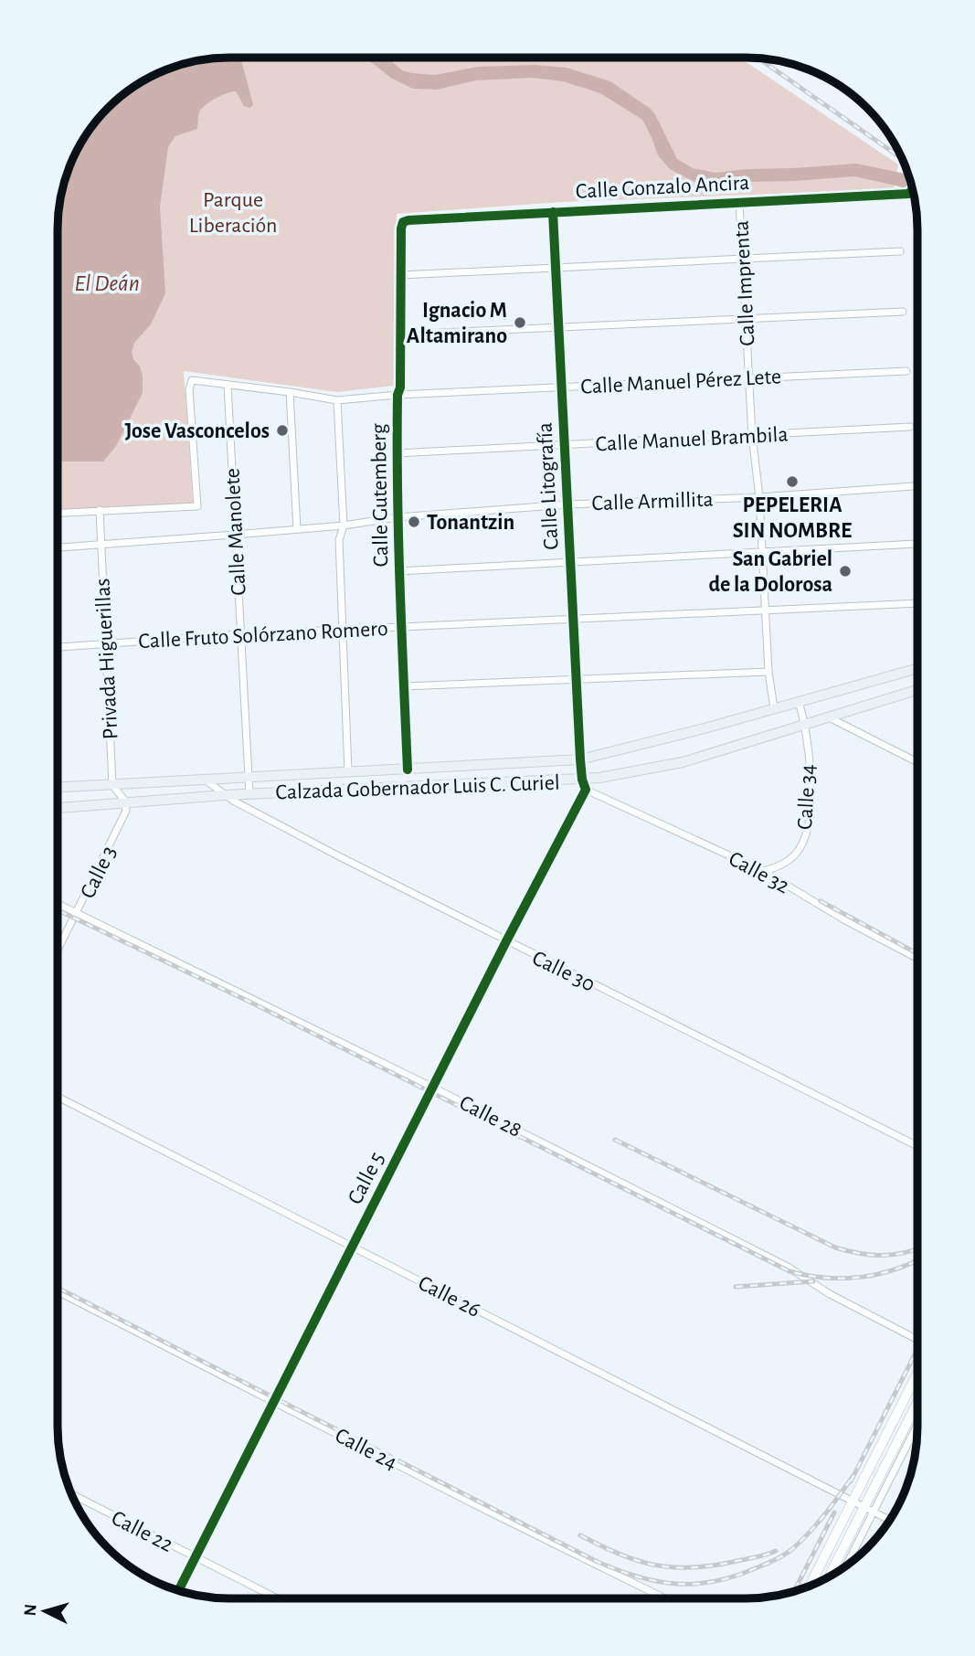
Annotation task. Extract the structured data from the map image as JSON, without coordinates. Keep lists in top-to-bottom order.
{
  "streets": {
    "main road": ["Calzada Gobernador Luis C. Curiel"],
    "street": [
      "Calle Gonzalo Ancira",
      "Calle Imprenta",
      "Calle Manuel Pérez Lete",
      "Calle Manuel Brambila",
      "Calle Litografía",
      "Calle Gutemberg",
      "Calle Armillita",
      "Calle Manolete",
      "Calle Fruto Solórzano Romero",
      "Privada Higuerillas",
      "Calle 34",
      "Calle 3",
      "Calle 32",
      "Calle 30",
      "Calle 28",
      "Calle 5",
      "Calle 26",
      "Calle 24",
      "Calle 22"
    ]
  },
  "crossings": [
    ["Calle Gonzalo Ancira", "Calle Imprenta"],
    ["Calle Gonzalo Ancira", "Calle Litografía"],
    ["Calle Gonzalo Ancira", "Calle Gutemberg"],
    ["Calle Imprenta", "Calle Manuel Pérez Lete"],
    ["Calle Imprenta", "Calle Manuel Brambila"],
    ["Calle Imprenta", "Calle Armillita"],
    ["Calle Imprenta", "Calle Fruto Solórzano Romero"],
    ["Calle Imprenta", "Calzada Gobernador Luis C. Curiel"],
    ["Calle Manuel Pérez Lete", "Calle Litografía"],
    ["Calle Manuel Pérez Lete", "Calle Gutemberg"],
    ["Calle Manuel Pérez Lete", "Calle Manolete"],
    ["Calle Manuel Pérez Lete", "Privada Higuerillas"],
    ["Calle Manuel Brambila", "Calle Litografía"],
    ["Calle Manuel Brambila", "Calle Gutemberg"],
    ["Calle Litografía", "Calle Armillita"],
    ["Calle Litografía", "Calle Fruto Solórzano Romero"],
    ["Calle Litografía", "Calzada Gobernador Luis C. Curiel"],
    ["Calle Litografía", "Calle 32"],
    ["Calle Litografía", "Calle 5"],
    ["Calle Gutemberg", "Calle Armillita"],
    ["Calle Gutemberg", "Calle Fruto Solórzano Romero"],
    ["Calle Gutemberg", "Calzada Gobernador Luis C. Curiel"],
    ["Calle Armillita", "Calle Manolete"],
    ["Calle Armillita", "Privada Higuerillas"],
    ["Calle Manolete", "Calle Fruto Solórzano Romero"],
    ["Calle Manolete", "Calzada Gobernador Luis C. Curiel"],
    ["Calle Fruto Solórzano Romero", "Privada Higuerillas"],
    ["Privada Higuerillas", "Calzada Gobernador Luis C. Curiel"],
    ["Calzada Gobernador Luis C. Curiel", "Calle 34"],
    ["Calzada Gobernador Luis C. Curiel", "Calle 3"],
    ["Calzada Gobernador Luis C. Curiel", "Calle 32"],
    ["Calzada Gobernador Luis C. Curiel", "Calle 30"],
    ["Calzada Gobernador Luis C. Curiel", "Calle 5"],
    ["Calle 34", "Calle 32"],
    ["Calle 3", "Calle 28"],
    ["Calle 32", "Calle 5"],
    ["Calle 30", "Calle 5"],
    ["Calle 28", "Calle 5"],
    ["Calle 5", "Calle 26"],
    ["Calle 5", "Calle 24"],
    ["Calle 5", "Calle 22"]
  ],
  "water": ["El Deán"],
  "parks": ["Parque Liberación"],
  "places": [
    "Ignacio M Altamirano",
    "Jose Vasconcelos",
    "PEPELERIA SIN NOMBRE",
    "Tonantzin",
    "San Gabriel de la Dolorosa"
  ],
  "north": "left"
}
